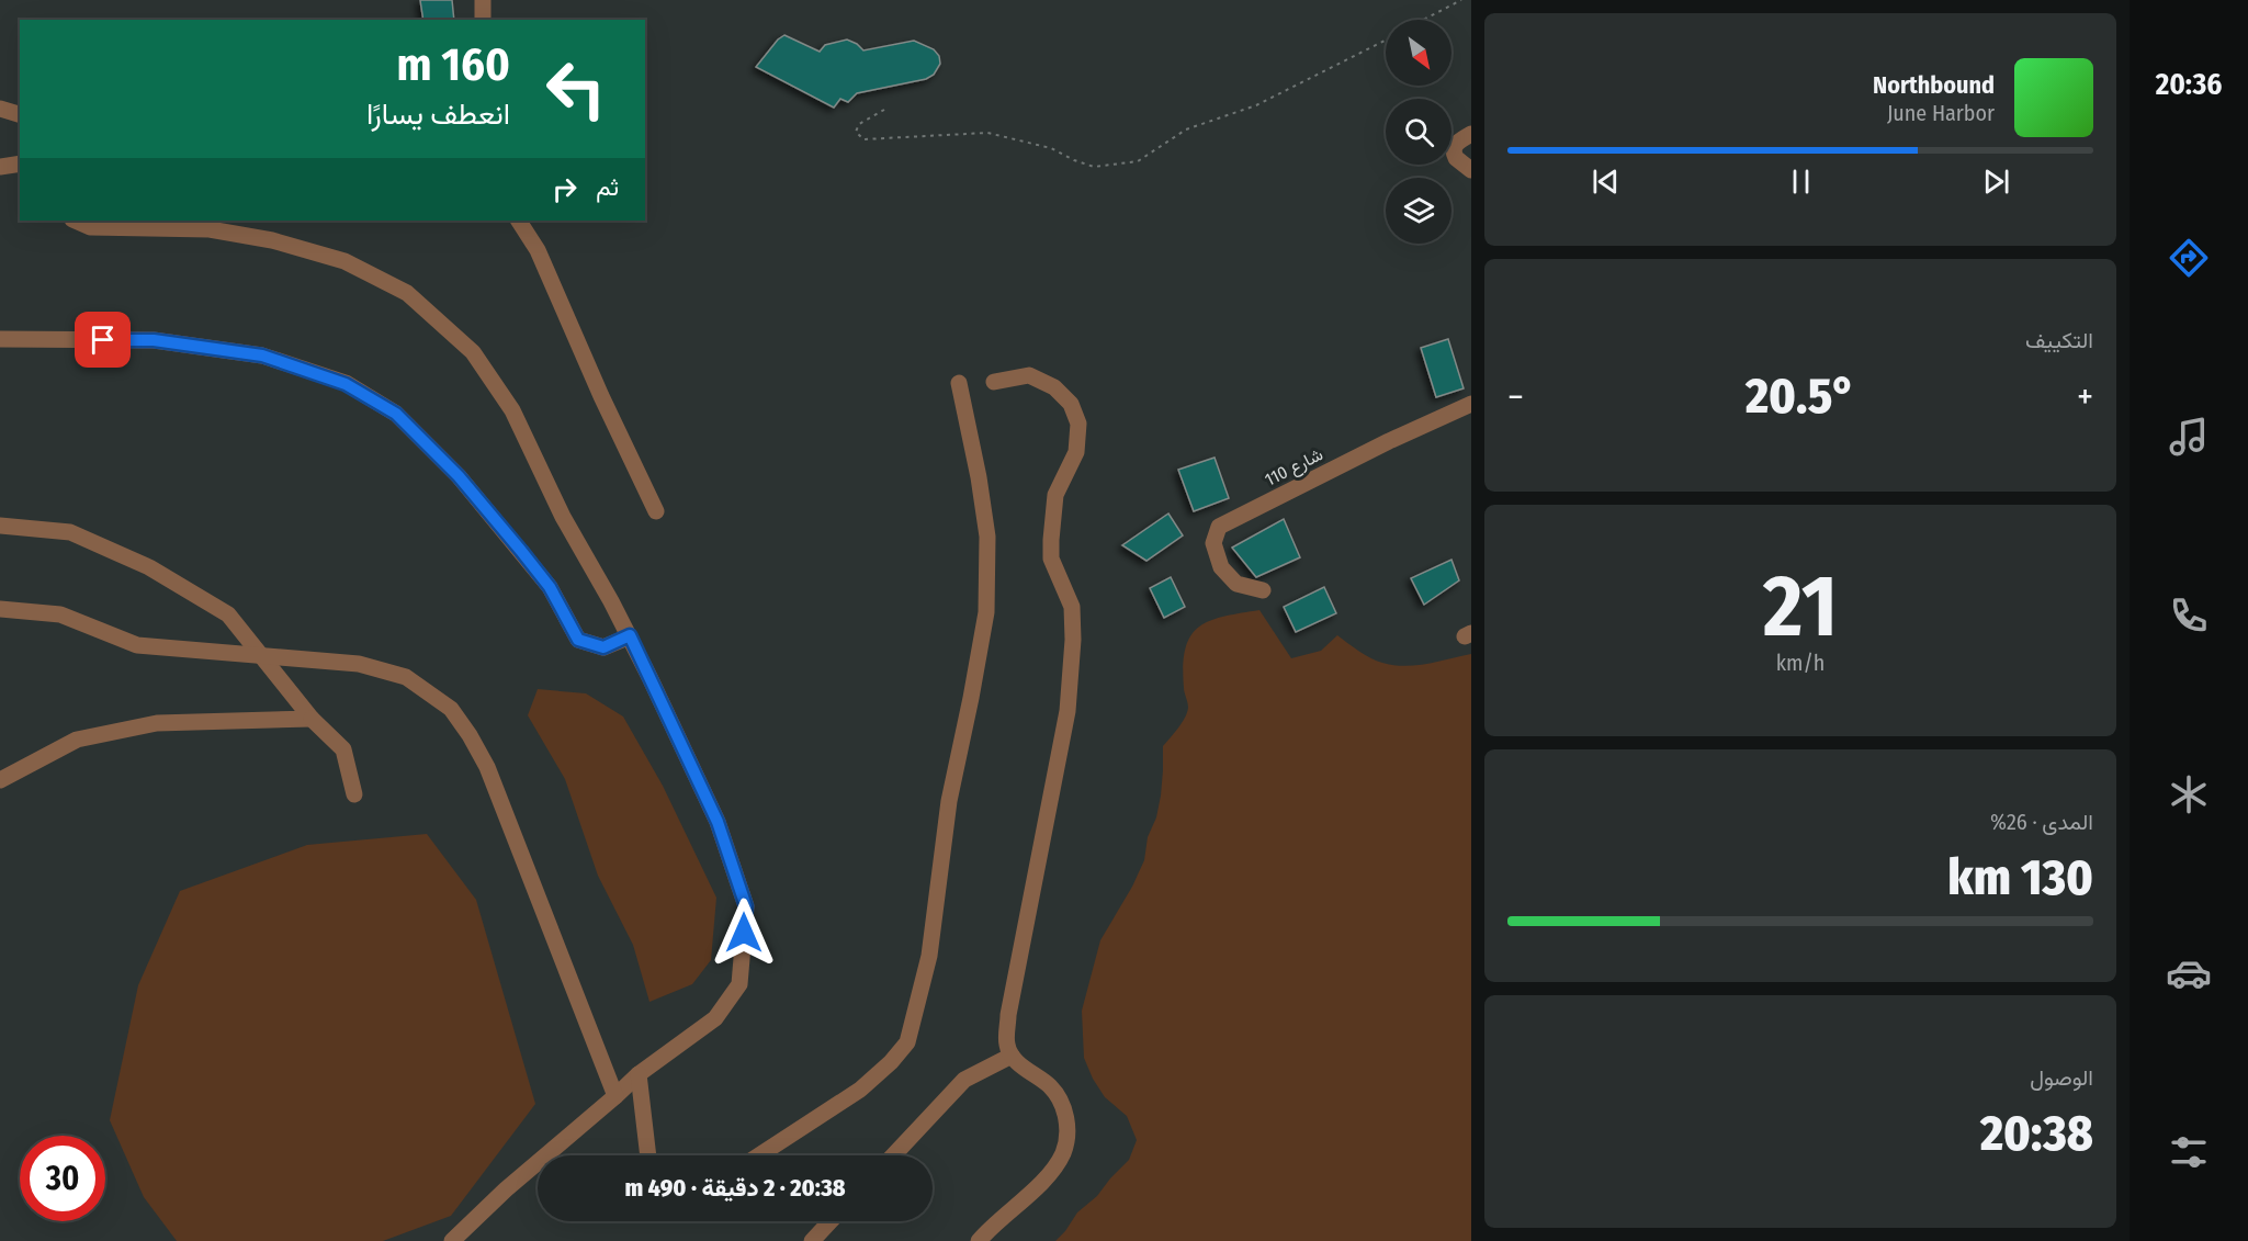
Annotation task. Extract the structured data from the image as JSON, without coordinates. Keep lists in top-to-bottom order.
{
  "streets": {
    "street": ["شارع 110"]
  },
  "north": "bottom right",
  "page": {
    "tabs": "20:36",
    "turn": ["160 m", "انعطف يسارًا"],
    "song": ["Northbound", "June Harbor"],
    "then": "ثم",
    "tile": [
      "التكييف",
      ["21", "km/h"],
      ["المدى · 26%", "130 km"],
      ["الوصول", "20:38"]
    ],
    "heat": ["−", "20.5°", "+"],
    "limit": "30",
    "trip": "20:38 · 2 دقيقة · 490 m"
  }
}
